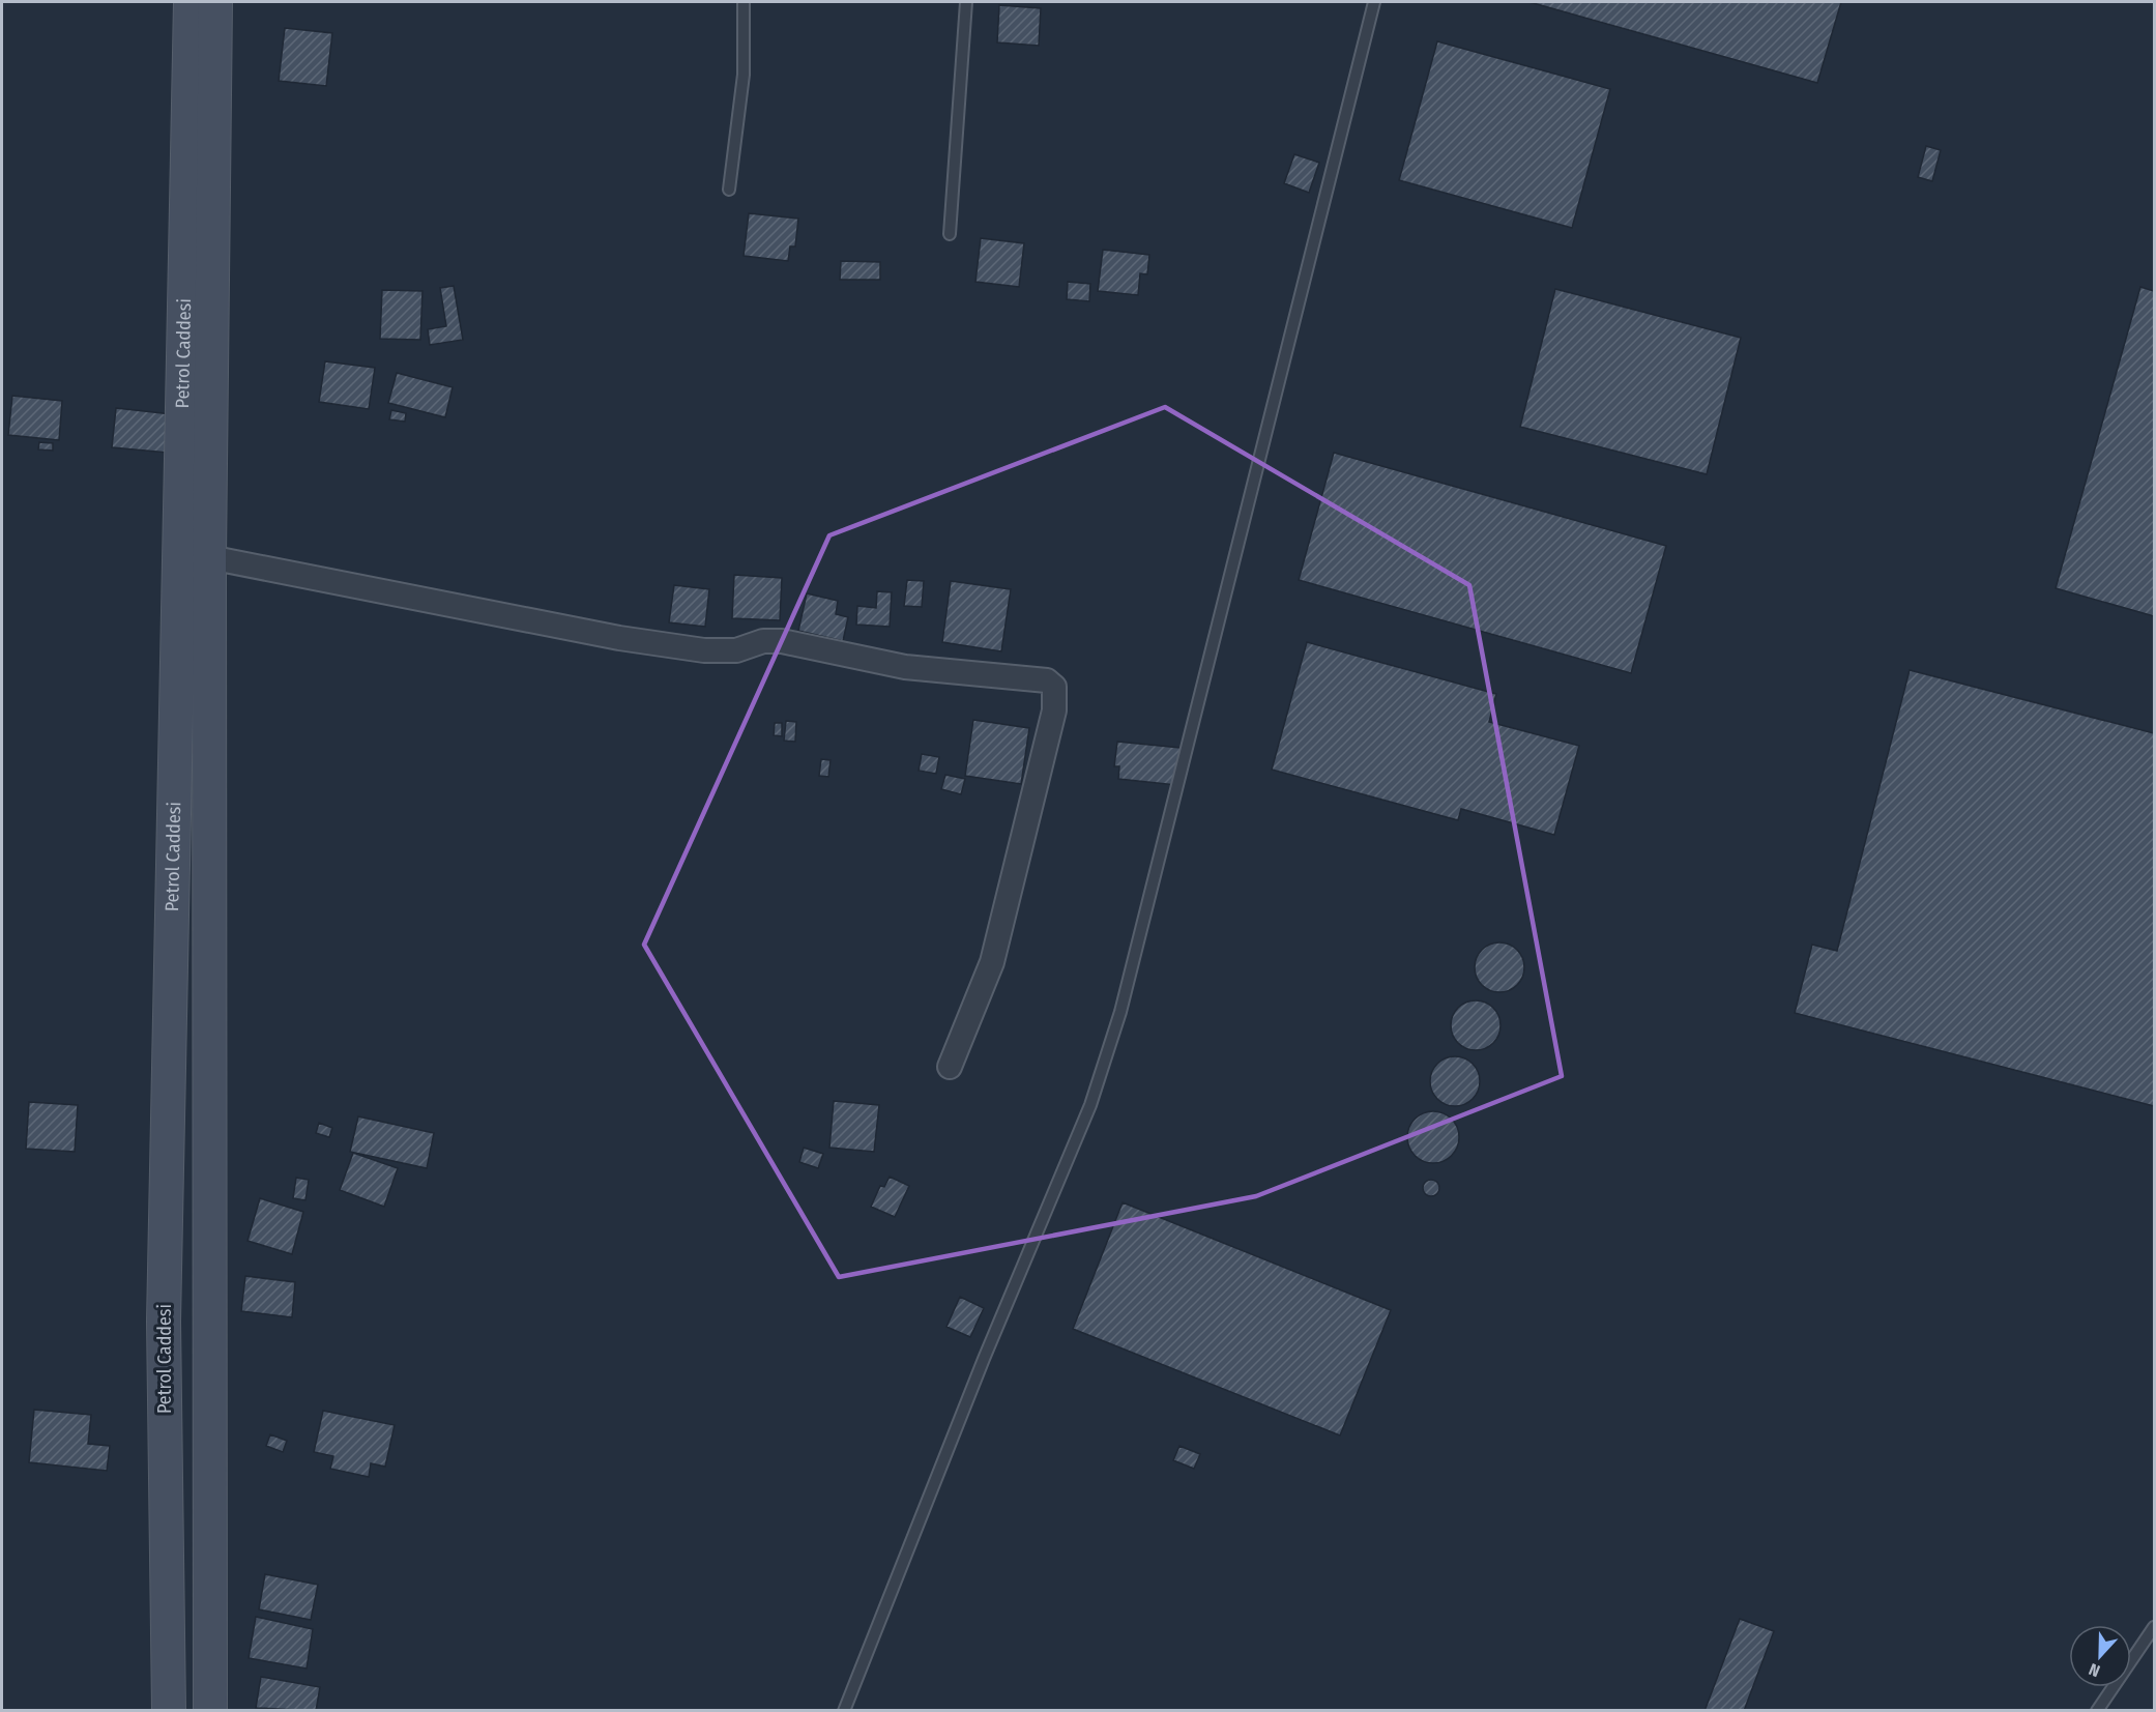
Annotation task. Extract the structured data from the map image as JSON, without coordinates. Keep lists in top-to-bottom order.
{
  "streets": {
    "main road": ["Petrol Caddesi"]
  },
  "north": "bottom"
}
